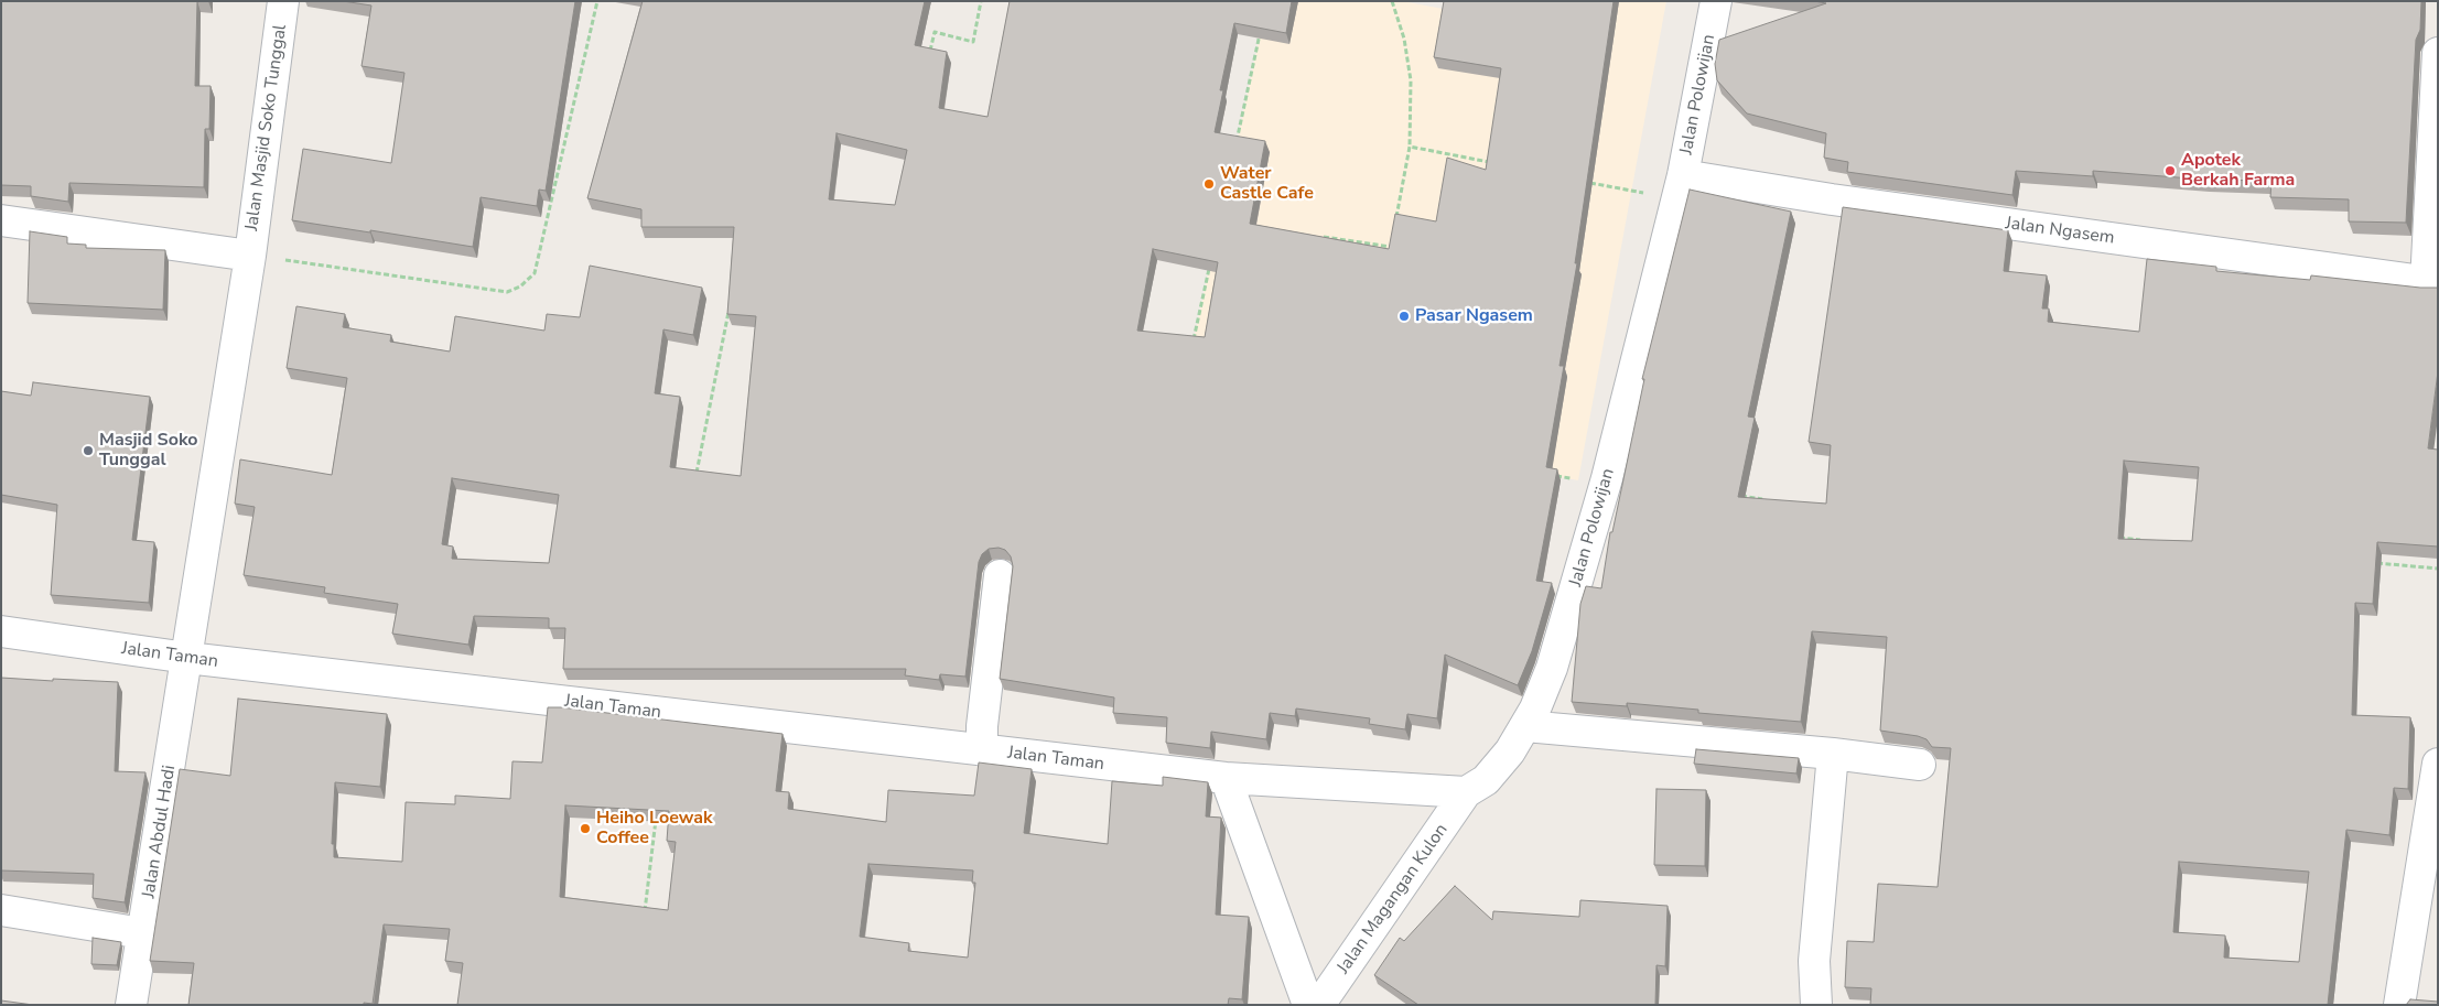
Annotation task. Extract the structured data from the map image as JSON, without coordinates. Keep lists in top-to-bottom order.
{
  "streets": {
    "street": [
      "Jalan Polowijan",
      "Jalan Masjid Soko Tunggal",
      "Jalan Ngasem",
      "Jalan Taman",
      "Jalan Abdul Hadi",
      "Jalan Magangan Kulon"
    ]
  },
  "crossings": [
    ["Jalan Polowijan", "Jalan Ngasem"],
    ["Jalan Polowijan", "Jalan Magangan Kulon"],
    ["Jalan Masjid Soko Tunggal", "Jalan Taman"],
    ["Jalan Masjid Soko Tunggal", "Jalan Abdul Hadi"],
    ["Jalan Taman", "Jalan Abdul Hadi"]
  ],
  "places": [
    "Apotek Berkah Farma",
    "Water Castle Cafe",
    "Pasar Ngasem",
    "Masjid Soko Tunggal",
    "Heiho Loewak Coffee"
  ]
}
